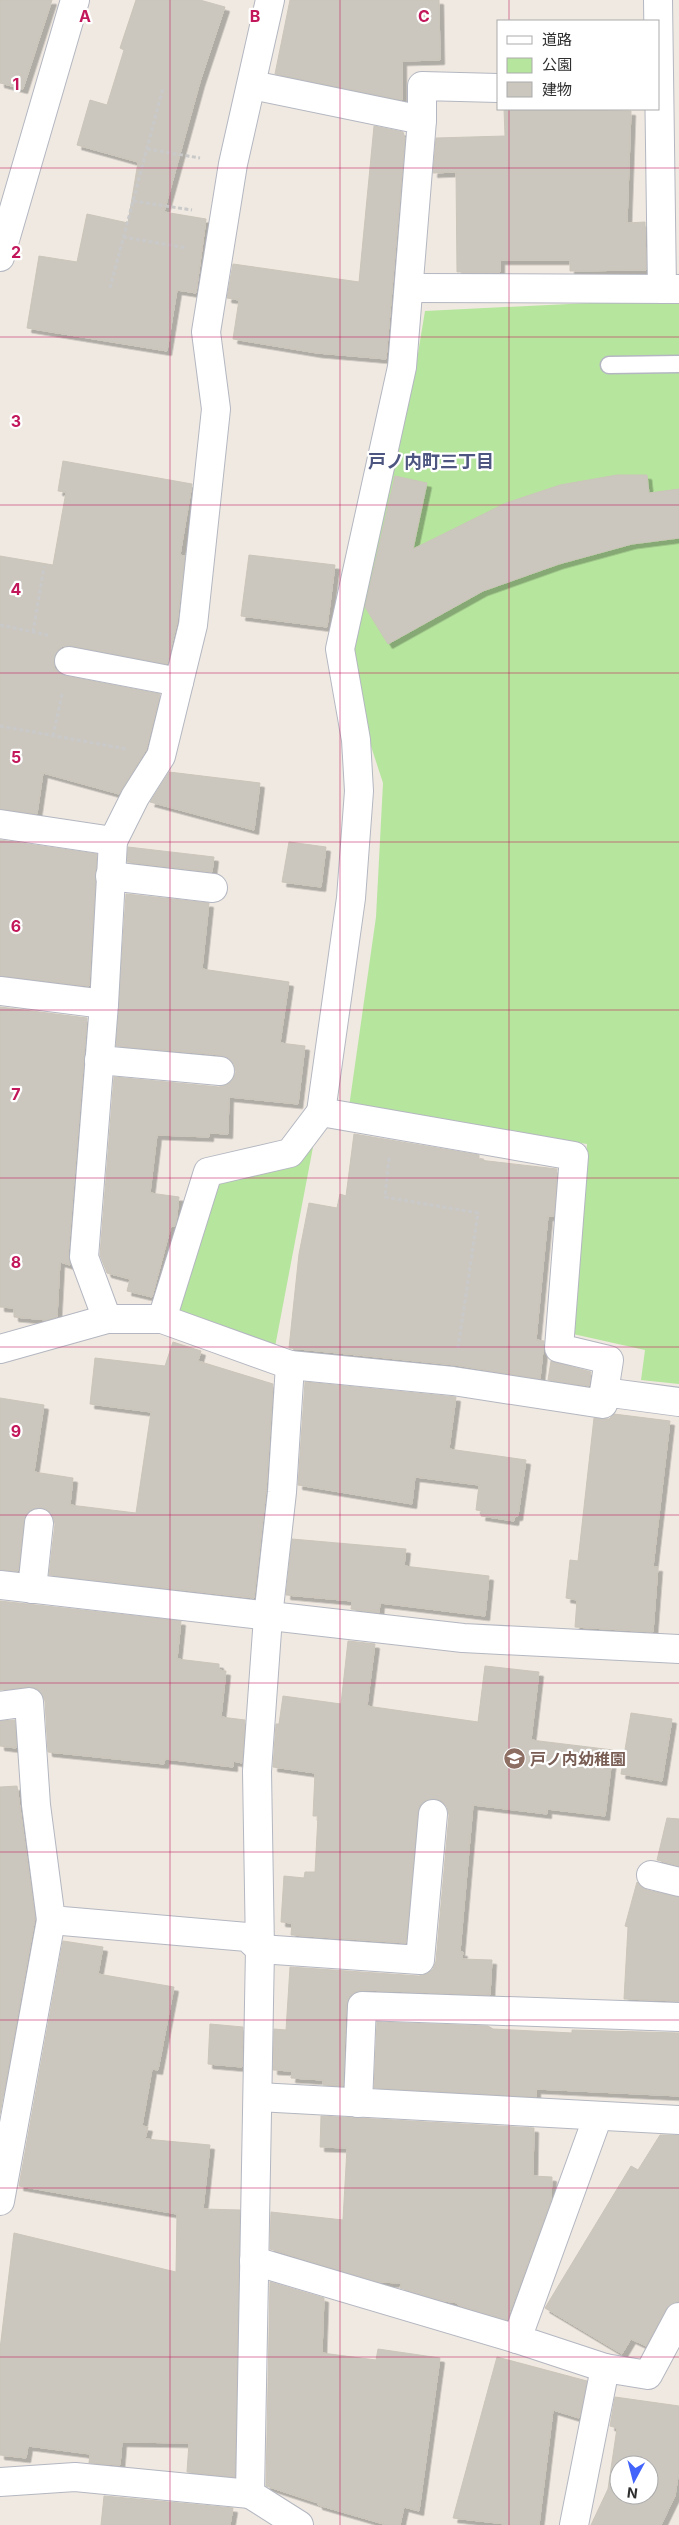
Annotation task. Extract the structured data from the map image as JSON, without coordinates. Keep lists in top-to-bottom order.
{
  "districts": ["戸ノ内町三丁目"],
  "places": {
    "school or university": ["戸ノ内幼稚園"]
  },
  "legend": ["道路", "公園", "建物"],
  "north": "bottom",
  "grid": {
    "columns": ["A", "B", "C"],
    "rows": [
      "1",
      "2",
      "3",
      "4",
      "5",
      "6",
      "7",
      "8",
      "9"
    ]
  }
}
